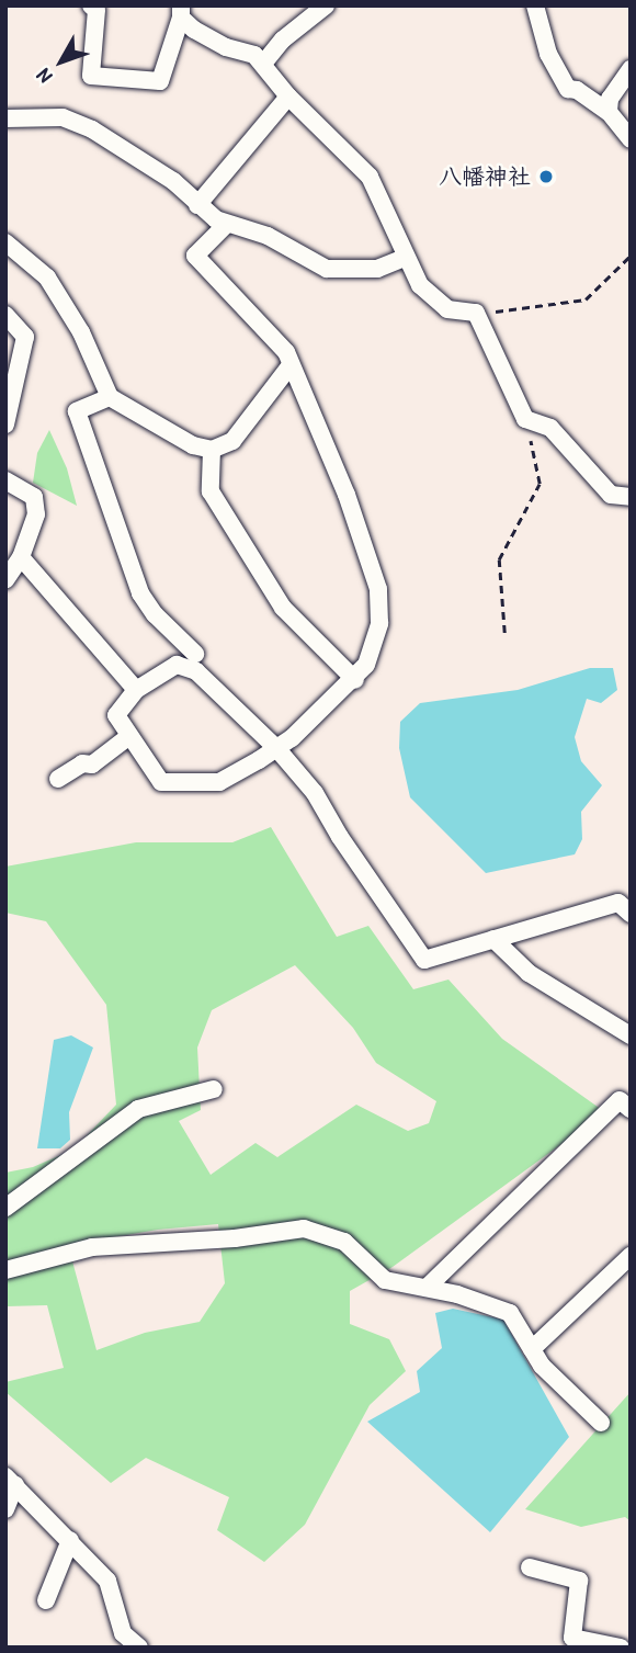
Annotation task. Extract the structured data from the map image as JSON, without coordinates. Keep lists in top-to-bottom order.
{
  "places": ["八幡神社"],
  "north": "bottom left"
}
